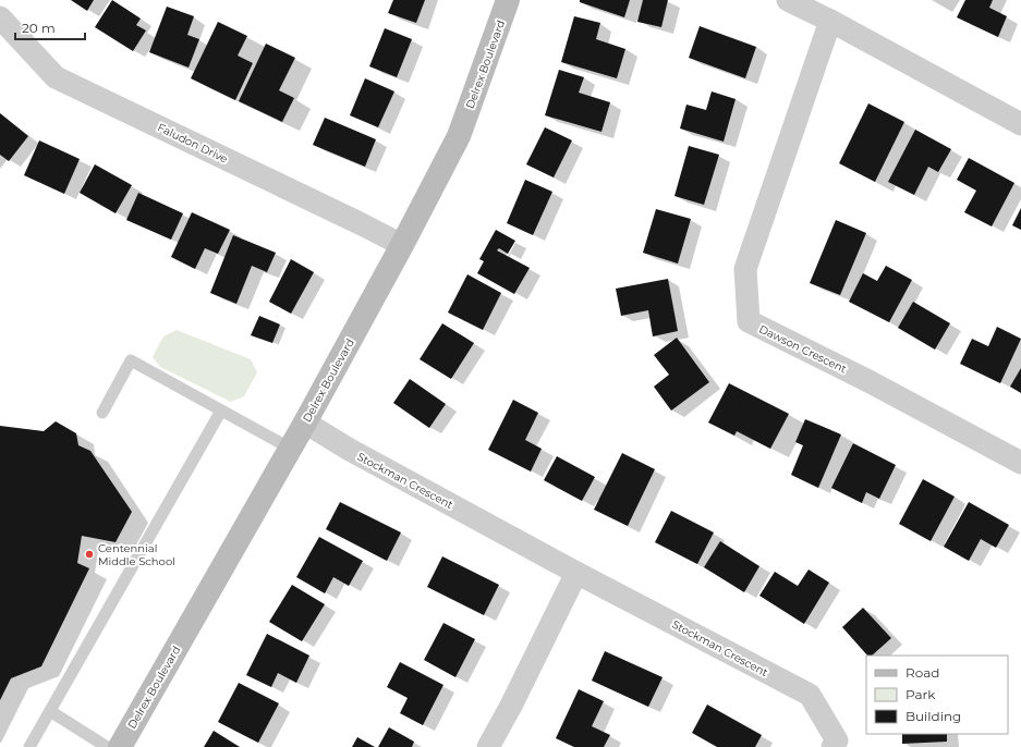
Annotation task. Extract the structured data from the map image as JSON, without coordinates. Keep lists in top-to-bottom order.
{
  "streets": {
    "street": [
      "Delrex Boulevard",
      "Faludon Drive",
      "Dawson Crescent",
      "Stockman Crescent"
    ]
  },
  "crossings": [
    ["Delrex Boulevard", "Faludon Drive"],
    ["Delrex Boulevard", "Stockman Crescent"]
  ],
  "places": ["Centennial Middle School"],
  "legend": ["Road", "Park", "Building"],
  "scale_bar": "20 m"
}
